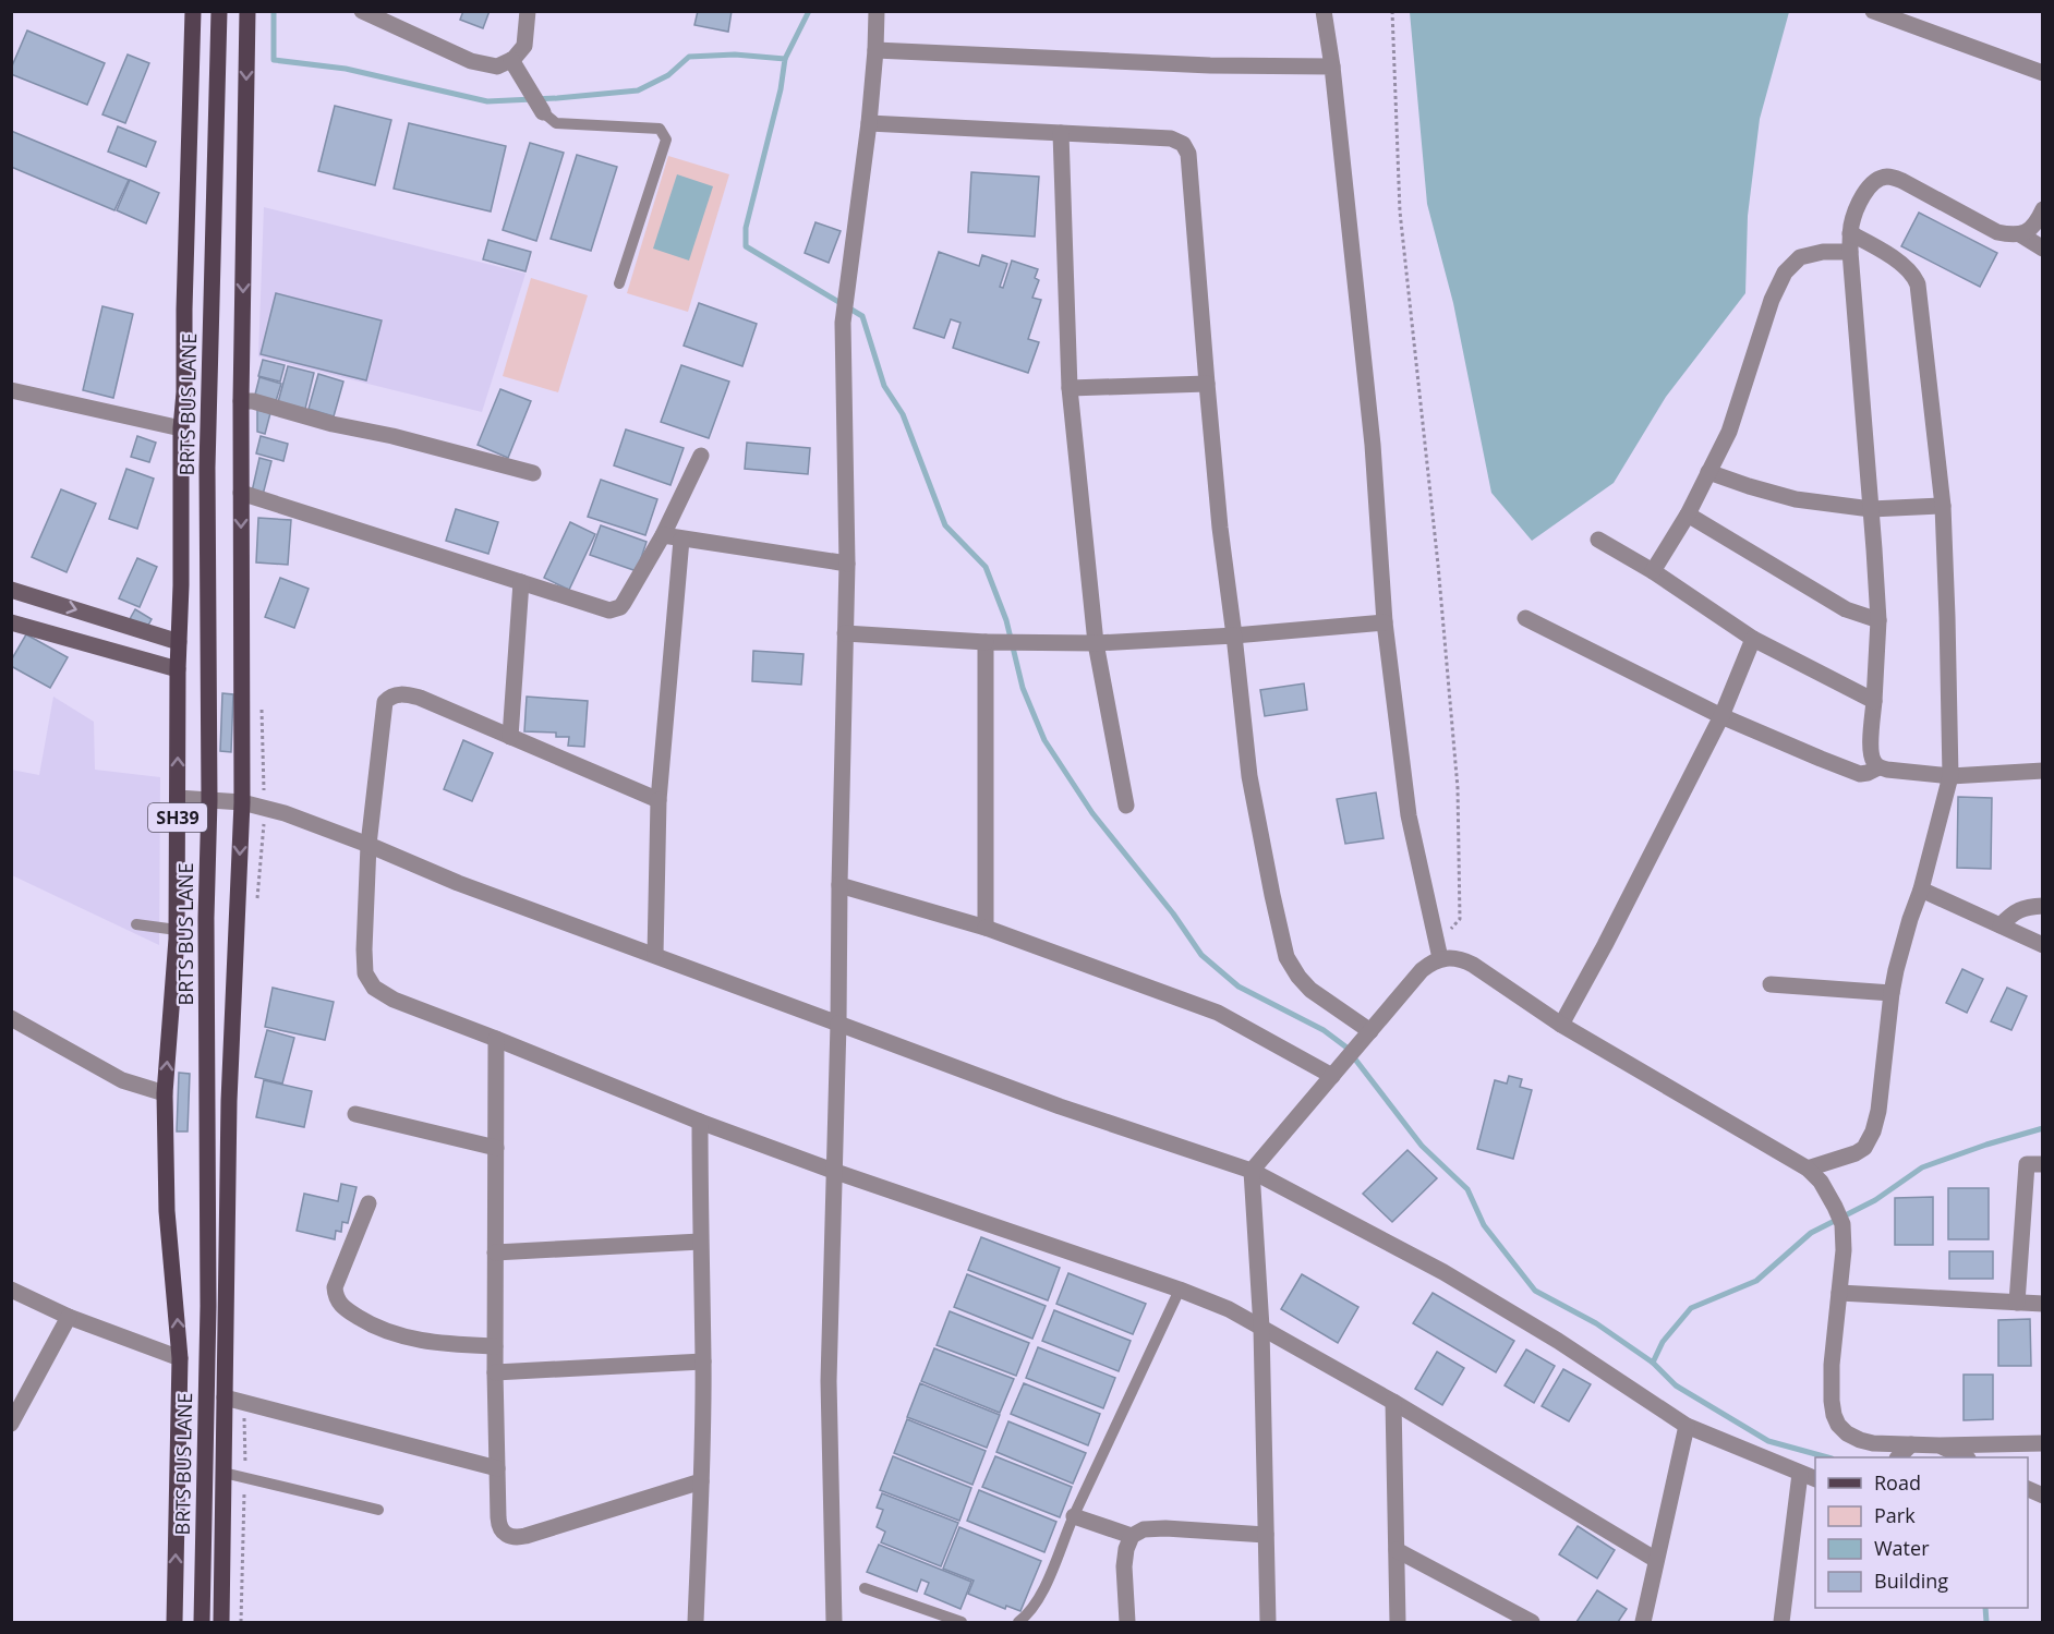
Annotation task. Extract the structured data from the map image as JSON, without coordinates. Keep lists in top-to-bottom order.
{
  "streets": {
    "main road": ["BRTS BUS LANE", "SH39"]
  },
  "legend": [
    "Road",
    "Park",
    "Water",
    "Building"
  ]
}
